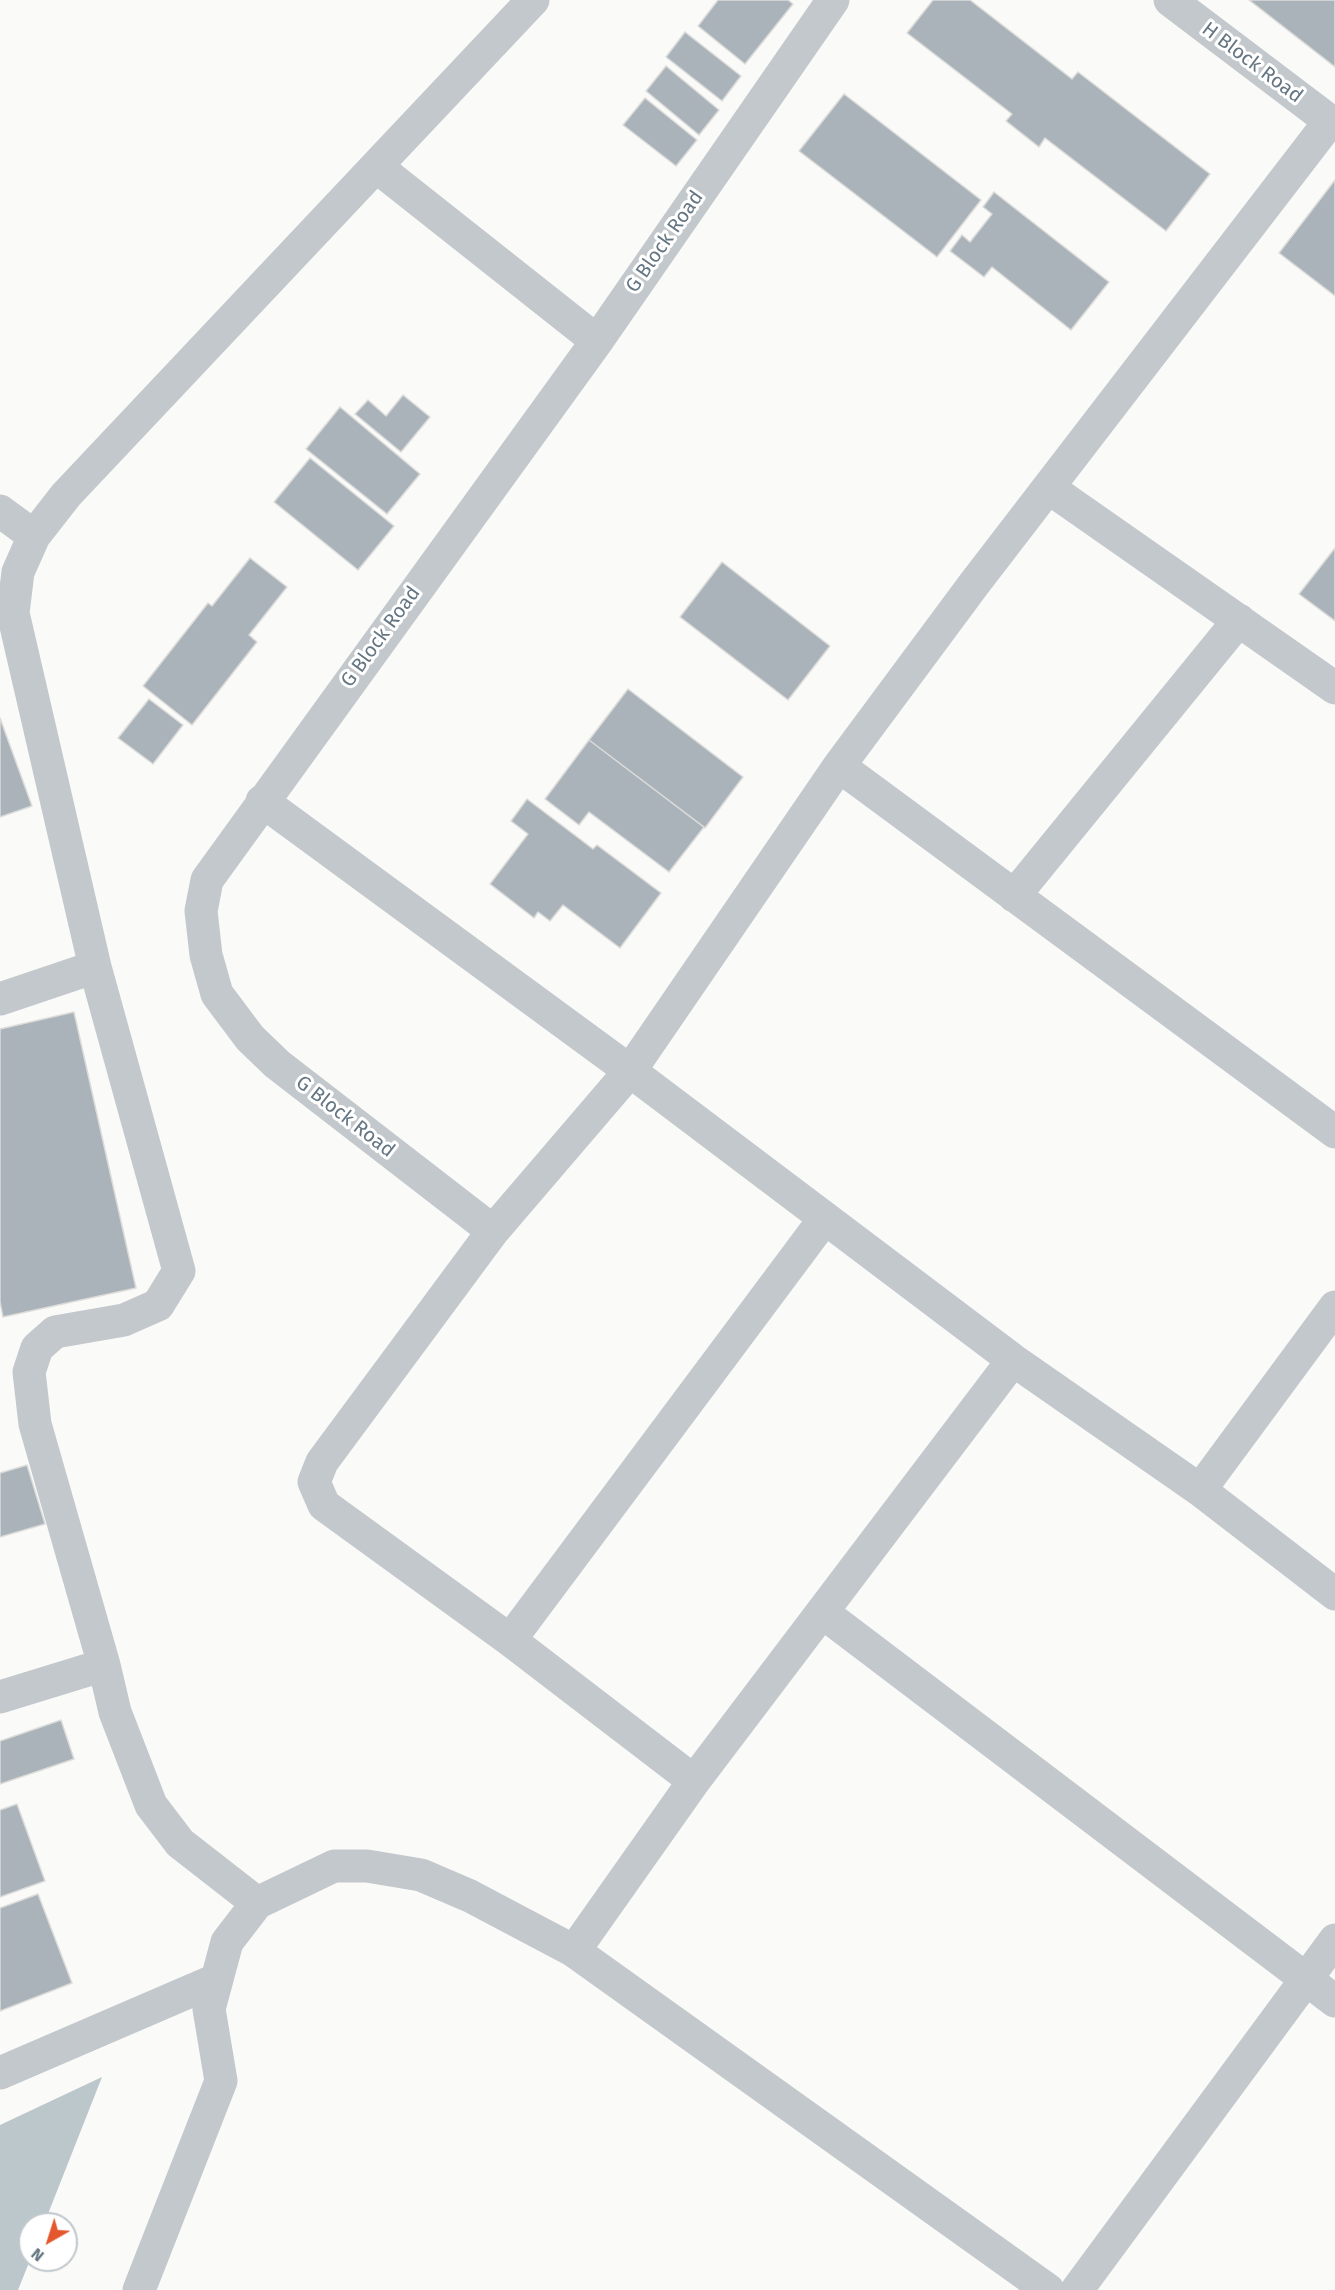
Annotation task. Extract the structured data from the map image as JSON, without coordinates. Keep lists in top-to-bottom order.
{
  "streets": {
    "street": ["H Block Road", "G Block Road"]
  },
  "north": "bottom left"
}
